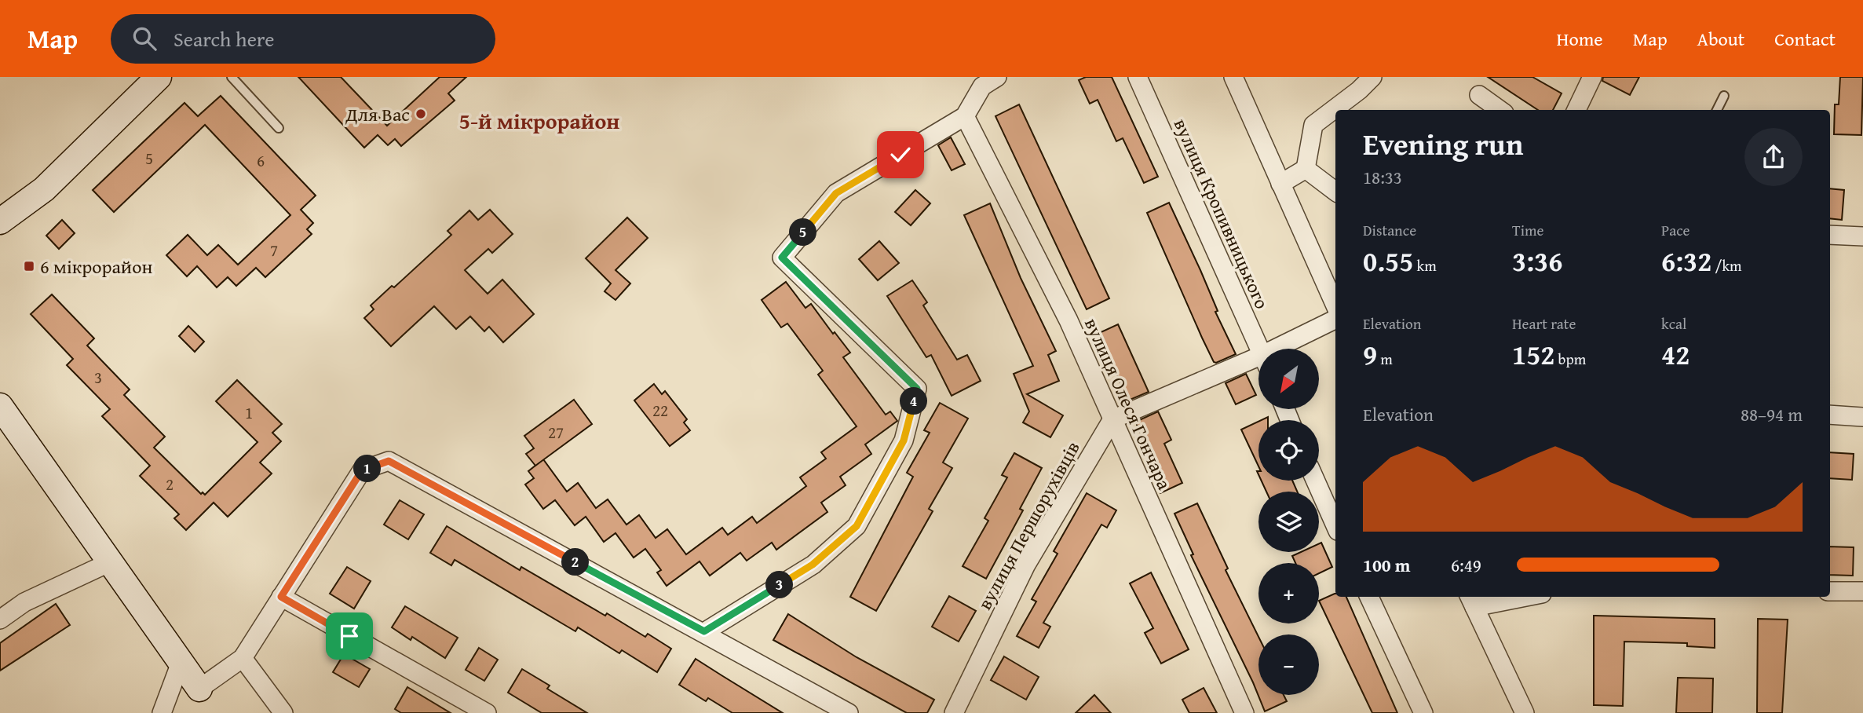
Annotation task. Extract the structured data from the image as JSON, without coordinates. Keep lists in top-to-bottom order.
{
  "streets": {
    "street": ["вулиця Кропивницького", "вулиця Олеся Гончара", "вулиця Першорухівців"]
  },
  "crossings": [
    ["вулиця Олеся Гончара", "вулиця Першорухівців"]
  ],
  "districts": ["5-й мікрорайон"],
  "places": {
    "other": ["Для Вас"],
    "transit": ["6 мікрорайон"]
  },
  "house_numbers": [
    "5",
    "6",
    "7",
    "3",
    "22",
    "1",
    "27",
    "2"
  ],
  "north": "bottom left",
  "page": {
    "header": "Map",
    "search": "Search here",
    "nav": [
      "Home",
      "Map",
      "About",
      "Contact"
    ],
    "heading": ["Evening run", "18:33"],
    "stats": [
      ["Distance", "0.55 km"],
      ["Time", "3:36"],
      ["Pace", "6:32 /km"],
      ["Elevation", "9 m"],
      ["Heart rate", "152 bpm"],
      ["kcal", "42"]
    ],
    "pins": [
      "5",
      "4",
      "1",
      "2",
      "3"
    ],
    "map_buttons": ["+", "−"],
    "chart": ["Elevation", "88–94 m"],
    "list": [
      {
        "name": "100 m",
        "note": "6:49"
      }
    ]
  }
}
